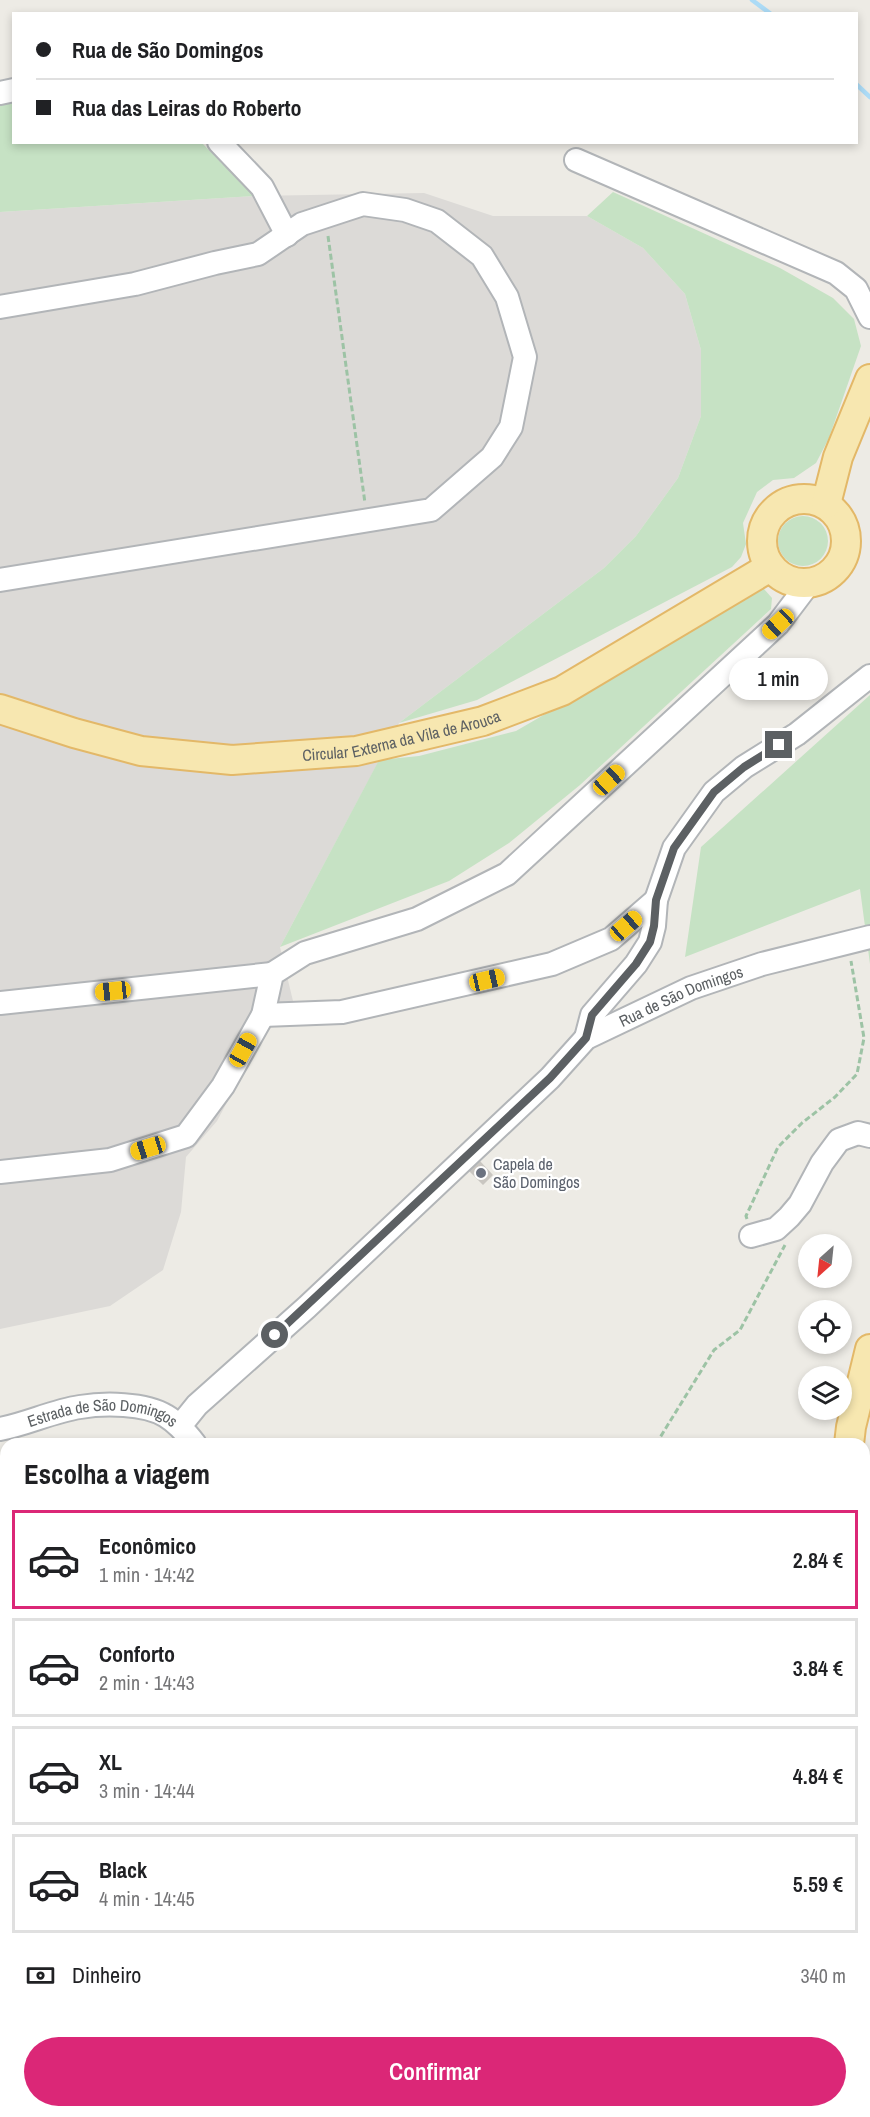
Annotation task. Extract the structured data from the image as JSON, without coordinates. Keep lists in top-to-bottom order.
{
  "streets": {
    "main road": ["Circular Externa da Vila de Arouca"],
    "street": ["Rua de São Domingos", "Estrada de São Domingos"]
  },
  "crossings": [
    ["Rua de São Domingos", "Estrada de São Domingos"]
  ],
  "places": ["Capela de São Domingos"],
  "north": "bottom left",
  "page": {
    "banner": ["Rua de São Domingos", "Rua das Leiras do Roberto"],
    "bubble": "1 min",
    "heading": "Escolha a viagem",
    "list": [
      {
        "name": "Econômico",
        "note": "1 min · 14:42",
        "value": "2.84 €"
      },
      {
        "name": "Conforto",
        "note": "2 min · 14:43",
        "value": "3.84 €"
      },
      {
        "name": "XL",
        "note": "3 min · 14:44",
        "value": "4.84 €"
      },
      {
        "name": "Black",
        "note": "4 min · 14:45",
        "value": "5.59 €"
      }
    ],
    "pay": ["Dinheiro", "340 m"],
    "buttons": "Confirmar"
  }
}
